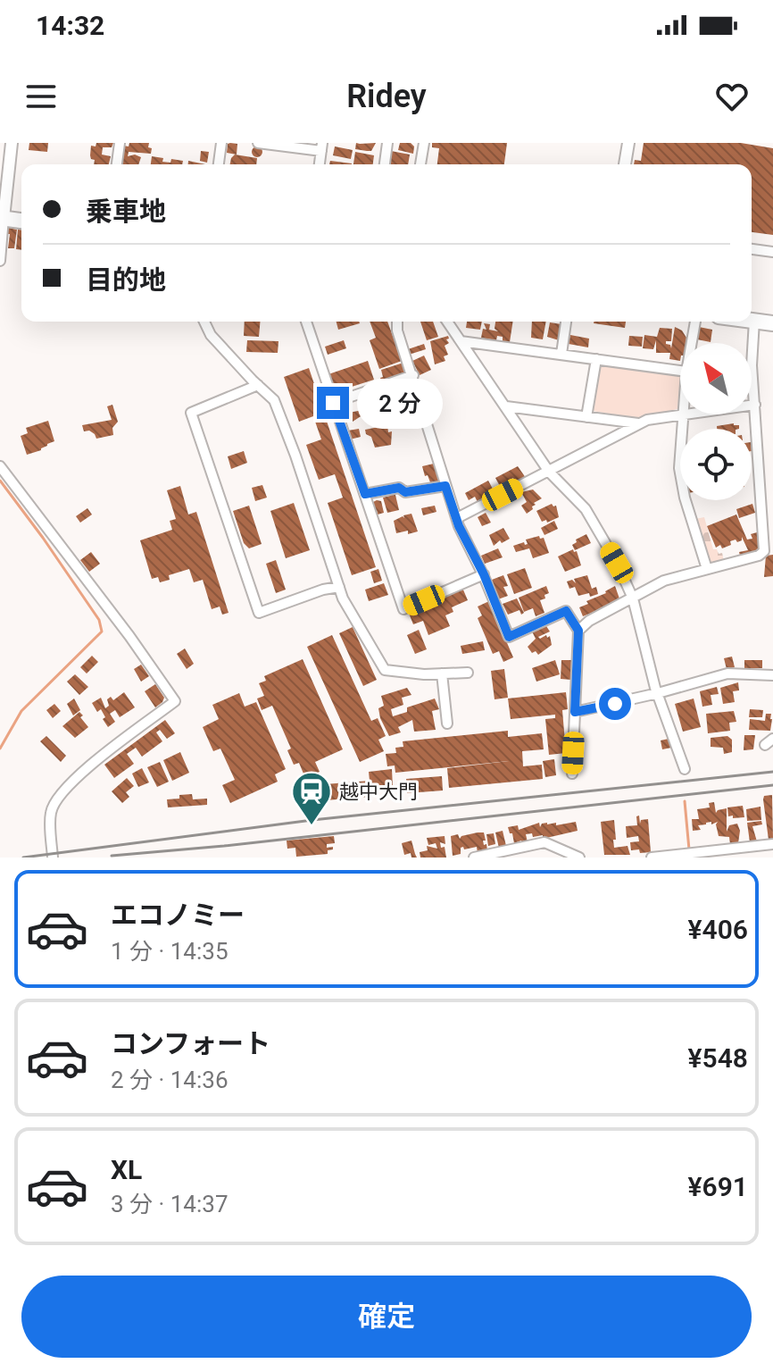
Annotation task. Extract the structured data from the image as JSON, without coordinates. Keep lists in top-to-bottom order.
{
  "places": {
    "station": ["越中大門"]
  },
  "north": "top left",
  "page": {
    "status": "14:32",
    "header": "Ridey",
    "banner": ["乗車地", "目的地"],
    "bubble": "2 分",
    "list": [
      {
        "name": "エコノミー",
        "note": "1 分 · 14:35",
        "value": "¥406"
      },
      {
        "name": "コンフォート",
        "note": "2 分 · 14:36",
        "value": "¥548"
      },
      {
        "name": "XL",
        "note": "3 分 · 14:37",
        "value": "¥691"
      }
    ],
    "buttons": "確定"
  }
}
